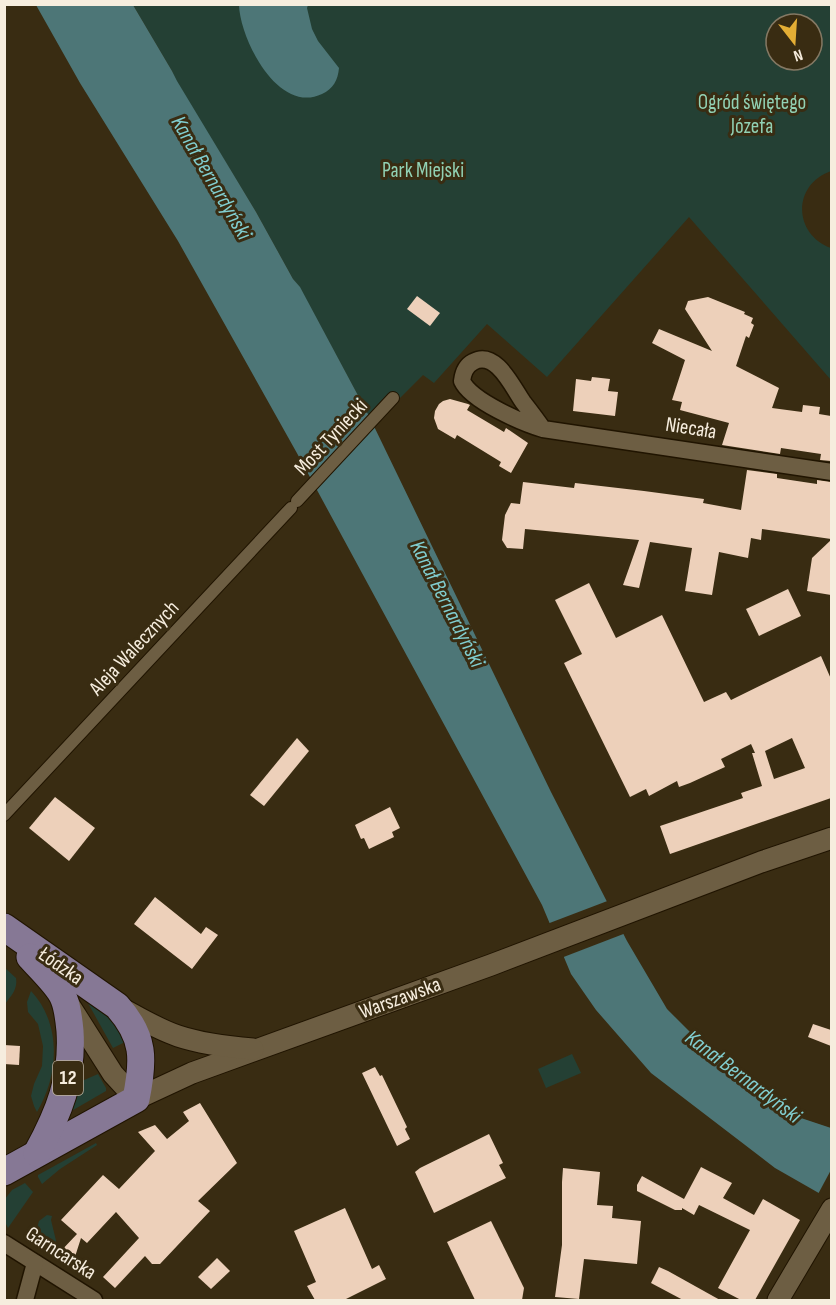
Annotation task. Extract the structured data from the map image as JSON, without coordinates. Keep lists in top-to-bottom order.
{
  "streets": {
    "main road": ["Łódzka", "Warszawska", "12"],
    "street": [
      "Niecała",
      "Most Tyniecki",
      "Aleja Walecznych",
      "Garncarska"
    ]
  },
  "crossings": [
    ["Most Tyniecki", "Aleja Walecznych"],
    ["Łódzka", "12"],
    ["Warszawska", "12"]
  ],
  "water": ["Kanał Bernardyński"],
  "parks": ["Ogród świętego Józefa", "Park Miejski"],
  "north": "bottom"
}
